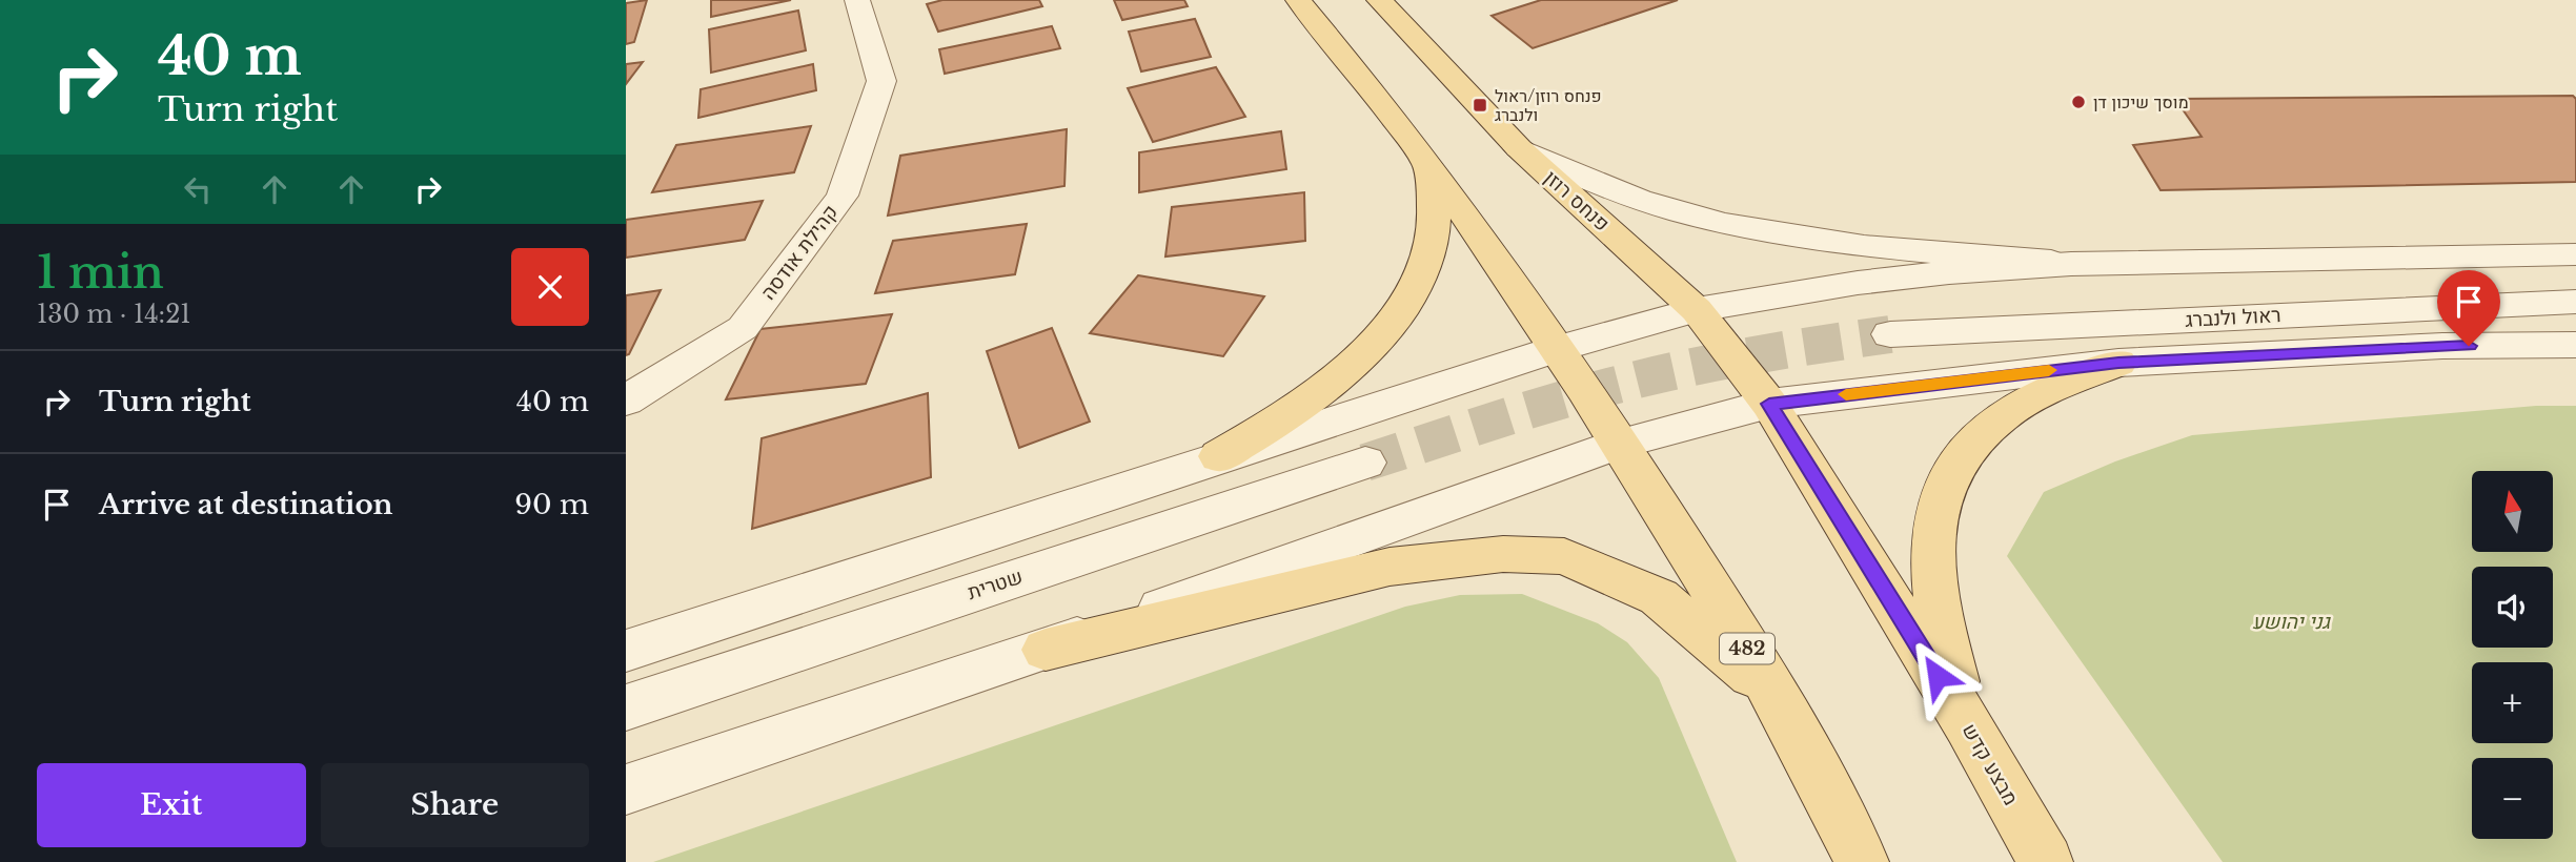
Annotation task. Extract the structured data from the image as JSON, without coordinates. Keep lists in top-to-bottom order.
{
  "streets": {
    "main road": ["פנחס רוזן", "482", "מבצע קדש"],
    "street": ["קהילת אודסה", "ראול ולנברג", "שטרית"]
  },
  "crossings": [
    ["פנחס רוזן", "מבצע קדש"]
  ],
  "parks": ["גני יהושע"],
  "places": {
    "other": ["מוסך שיכון דן"],
    "transit": ["פנחס רוזן/ראול ולנברג"]
  },
  "north": "top",
  "page": {
    "turn": ["40 m", "Turn right"],
    "heading": ["1 min", "130 m · 14:21"],
    "list": [
      {
        "name": "Turn right",
        "value": "40 m"
      },
      {
        "name": "Arrive at destination",
        "value": "90 m"
      }
    ],
    "map_buttons": ["+", "−"],
    "buttons": ["Exit", "Share"]
  }
}
